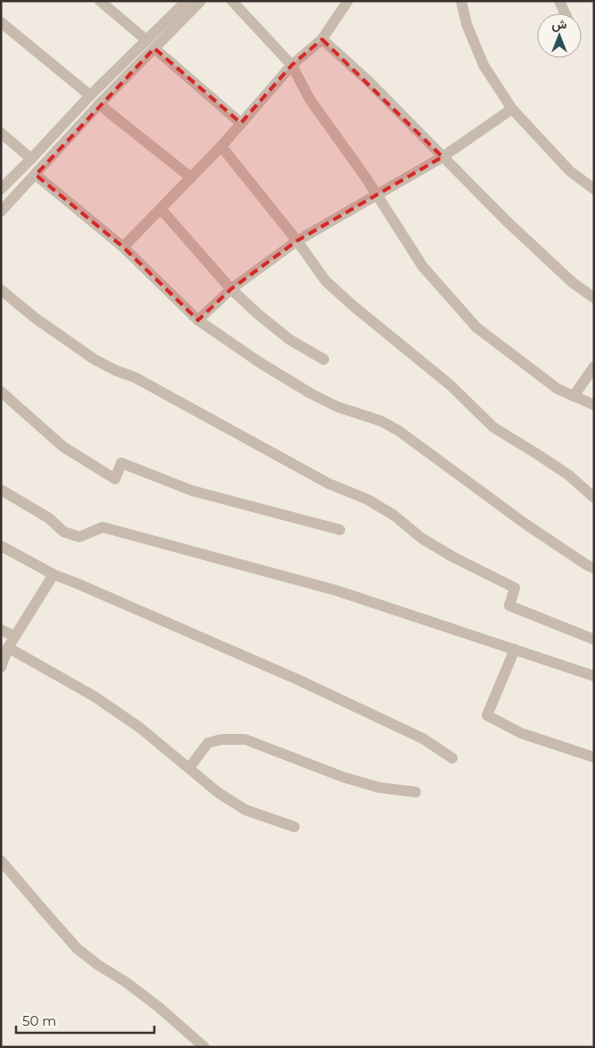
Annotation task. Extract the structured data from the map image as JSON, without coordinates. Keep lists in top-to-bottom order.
{
  "scale_bar": "50 m",
  "north": "top"
}
